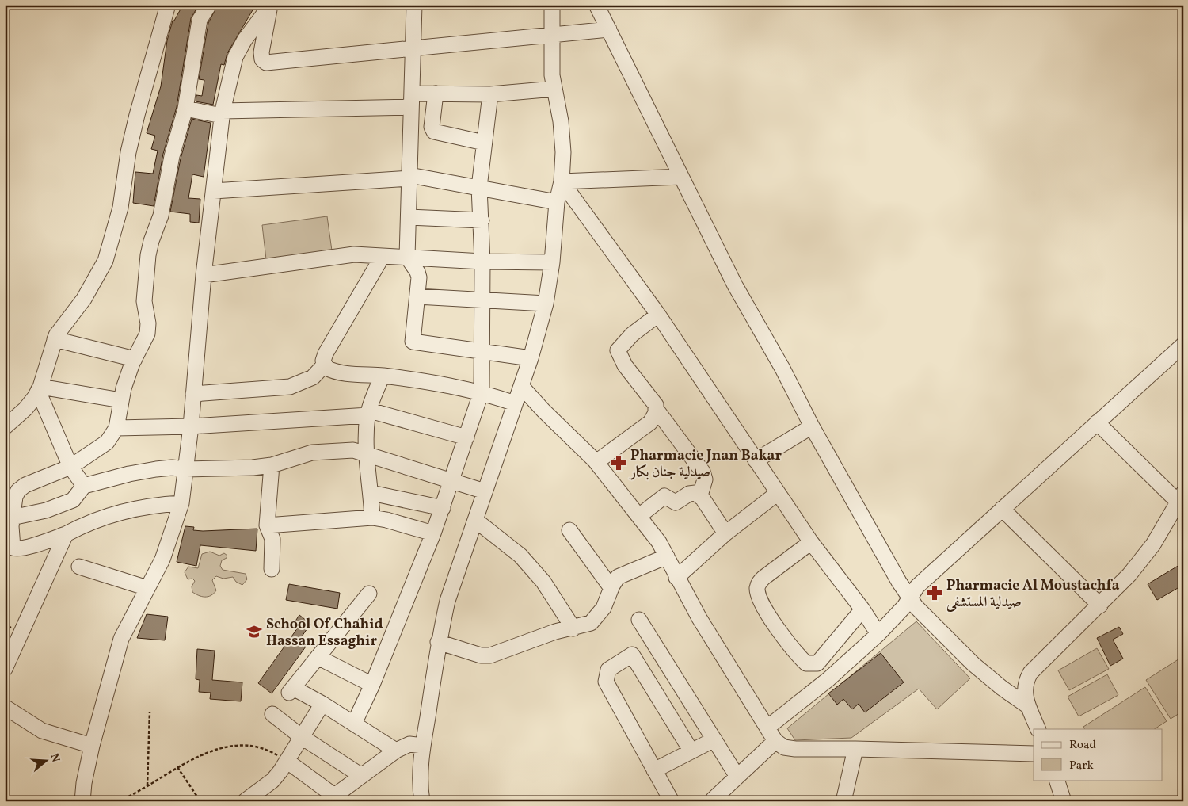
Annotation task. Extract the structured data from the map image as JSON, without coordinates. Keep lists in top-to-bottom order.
{
  "places": {
    "pharmacy": ["Pharmacie Jnan Bakar صيدلية جنان بكار", "Pharmacie Al Moustachfa صيدلية المستشفى"],
    "school or university": ["School Of Chahid Hassan Essaghir"]
  },
  "legend": ["Road", "Park"],
  "north": "right"
}
